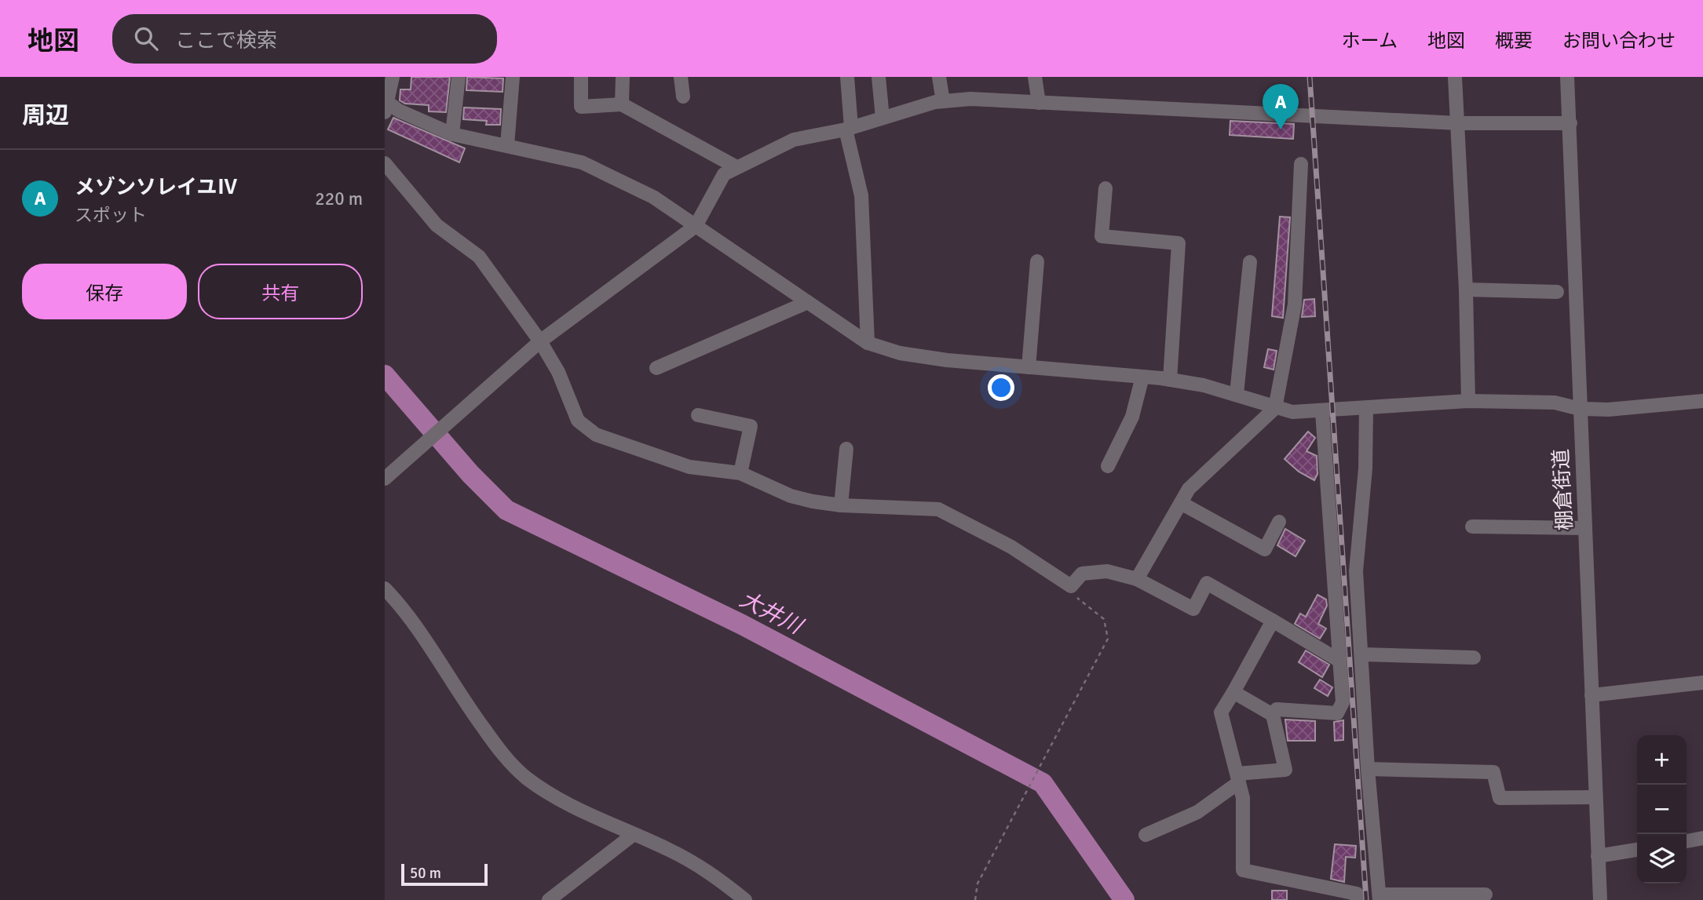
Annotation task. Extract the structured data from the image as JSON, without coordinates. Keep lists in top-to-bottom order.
{
  "streets": {
    "street": ["棚倉街道"]
  },
  "water": ["大井川"],
  "scale_bar": "50 m",
  "page": {
    "header": "地図",
    "search": "ここで検索",
    "nav": [
      "ホーム",
      "地図",
      "概要",
      "お問い合わせ"
    ],
    "heading": "周辺",
    "pins": "A",
    "list": [
      {
        "mark": "A",
        "name": "メゾンソレイユⅣ",
        "note": "スポット",
        "value": "220 m"
      }
    ],
    "buttons": ["保存", "共有"],
    "map_buttons": ["+", "−"],
    "scale": "50 m"
  }
}
